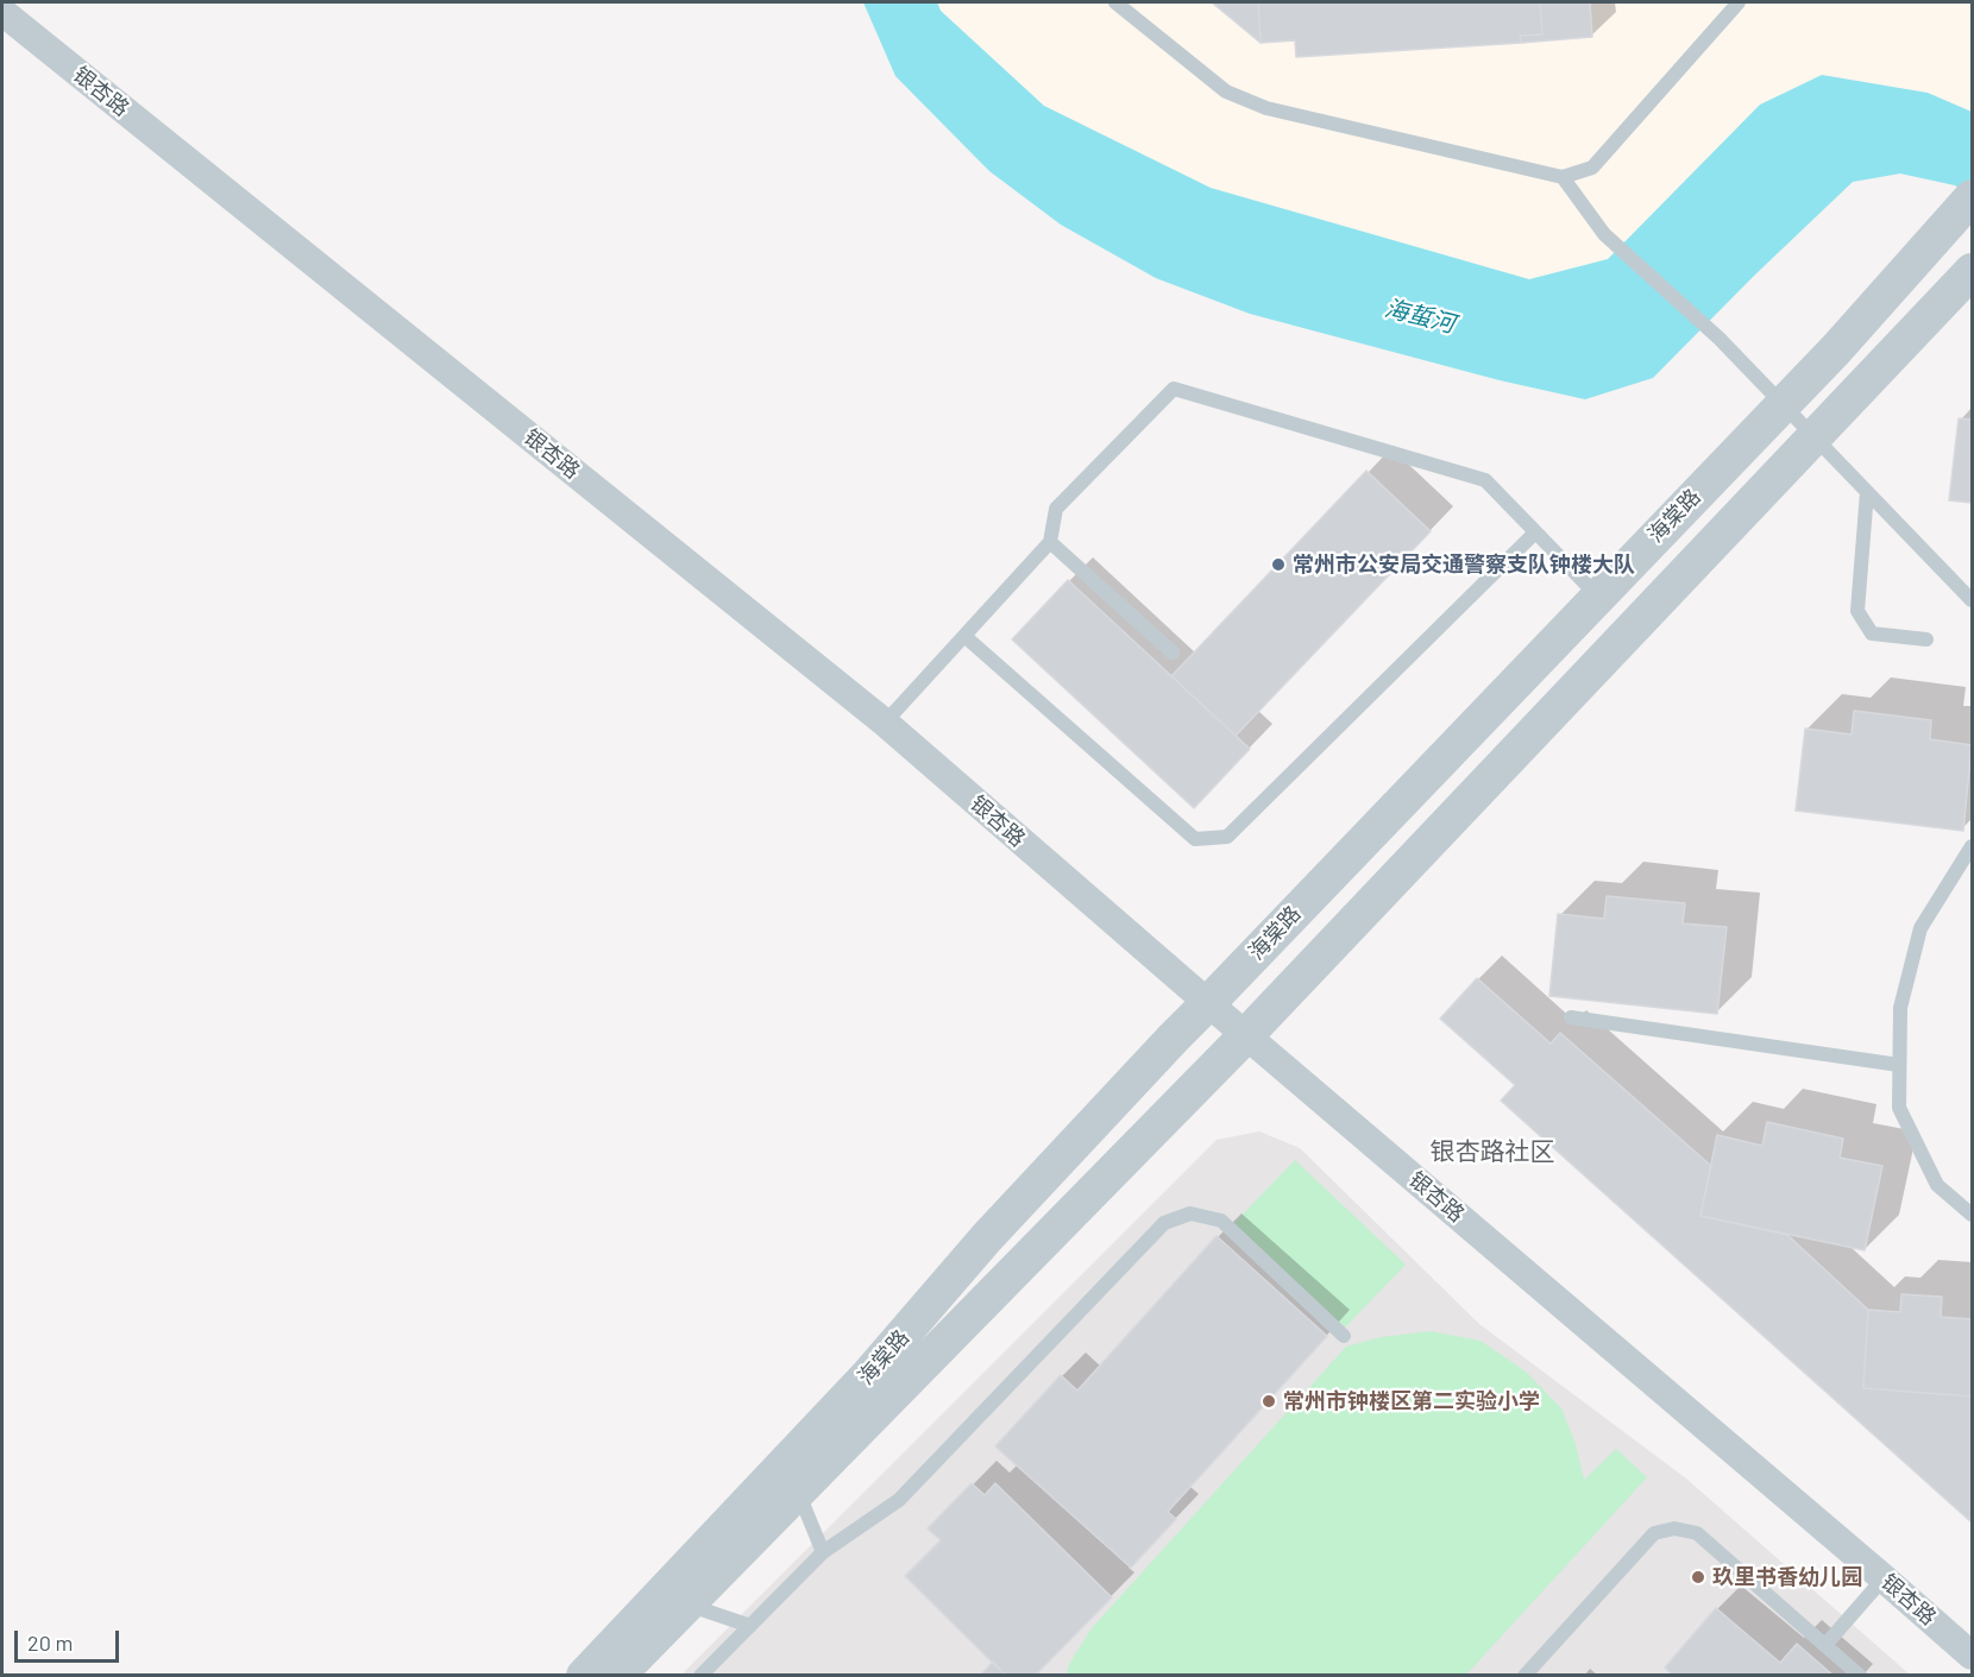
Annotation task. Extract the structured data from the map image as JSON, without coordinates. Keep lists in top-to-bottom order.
{
  "streets": {
    "street": ["银杏路", "海棠路"]
  },
  "crossings": [
    ["银杏路", "海棠路"]
  ],
  "districts": ["银杏路社区"],
  "water": ["海蜇河"],
  "places": ["常州市公安局交通警察支队钟楼大队", "常州市钟楼区第二实验小学", "玖里书香幼儿园"],
  "scale_bar": "20 m"
}
